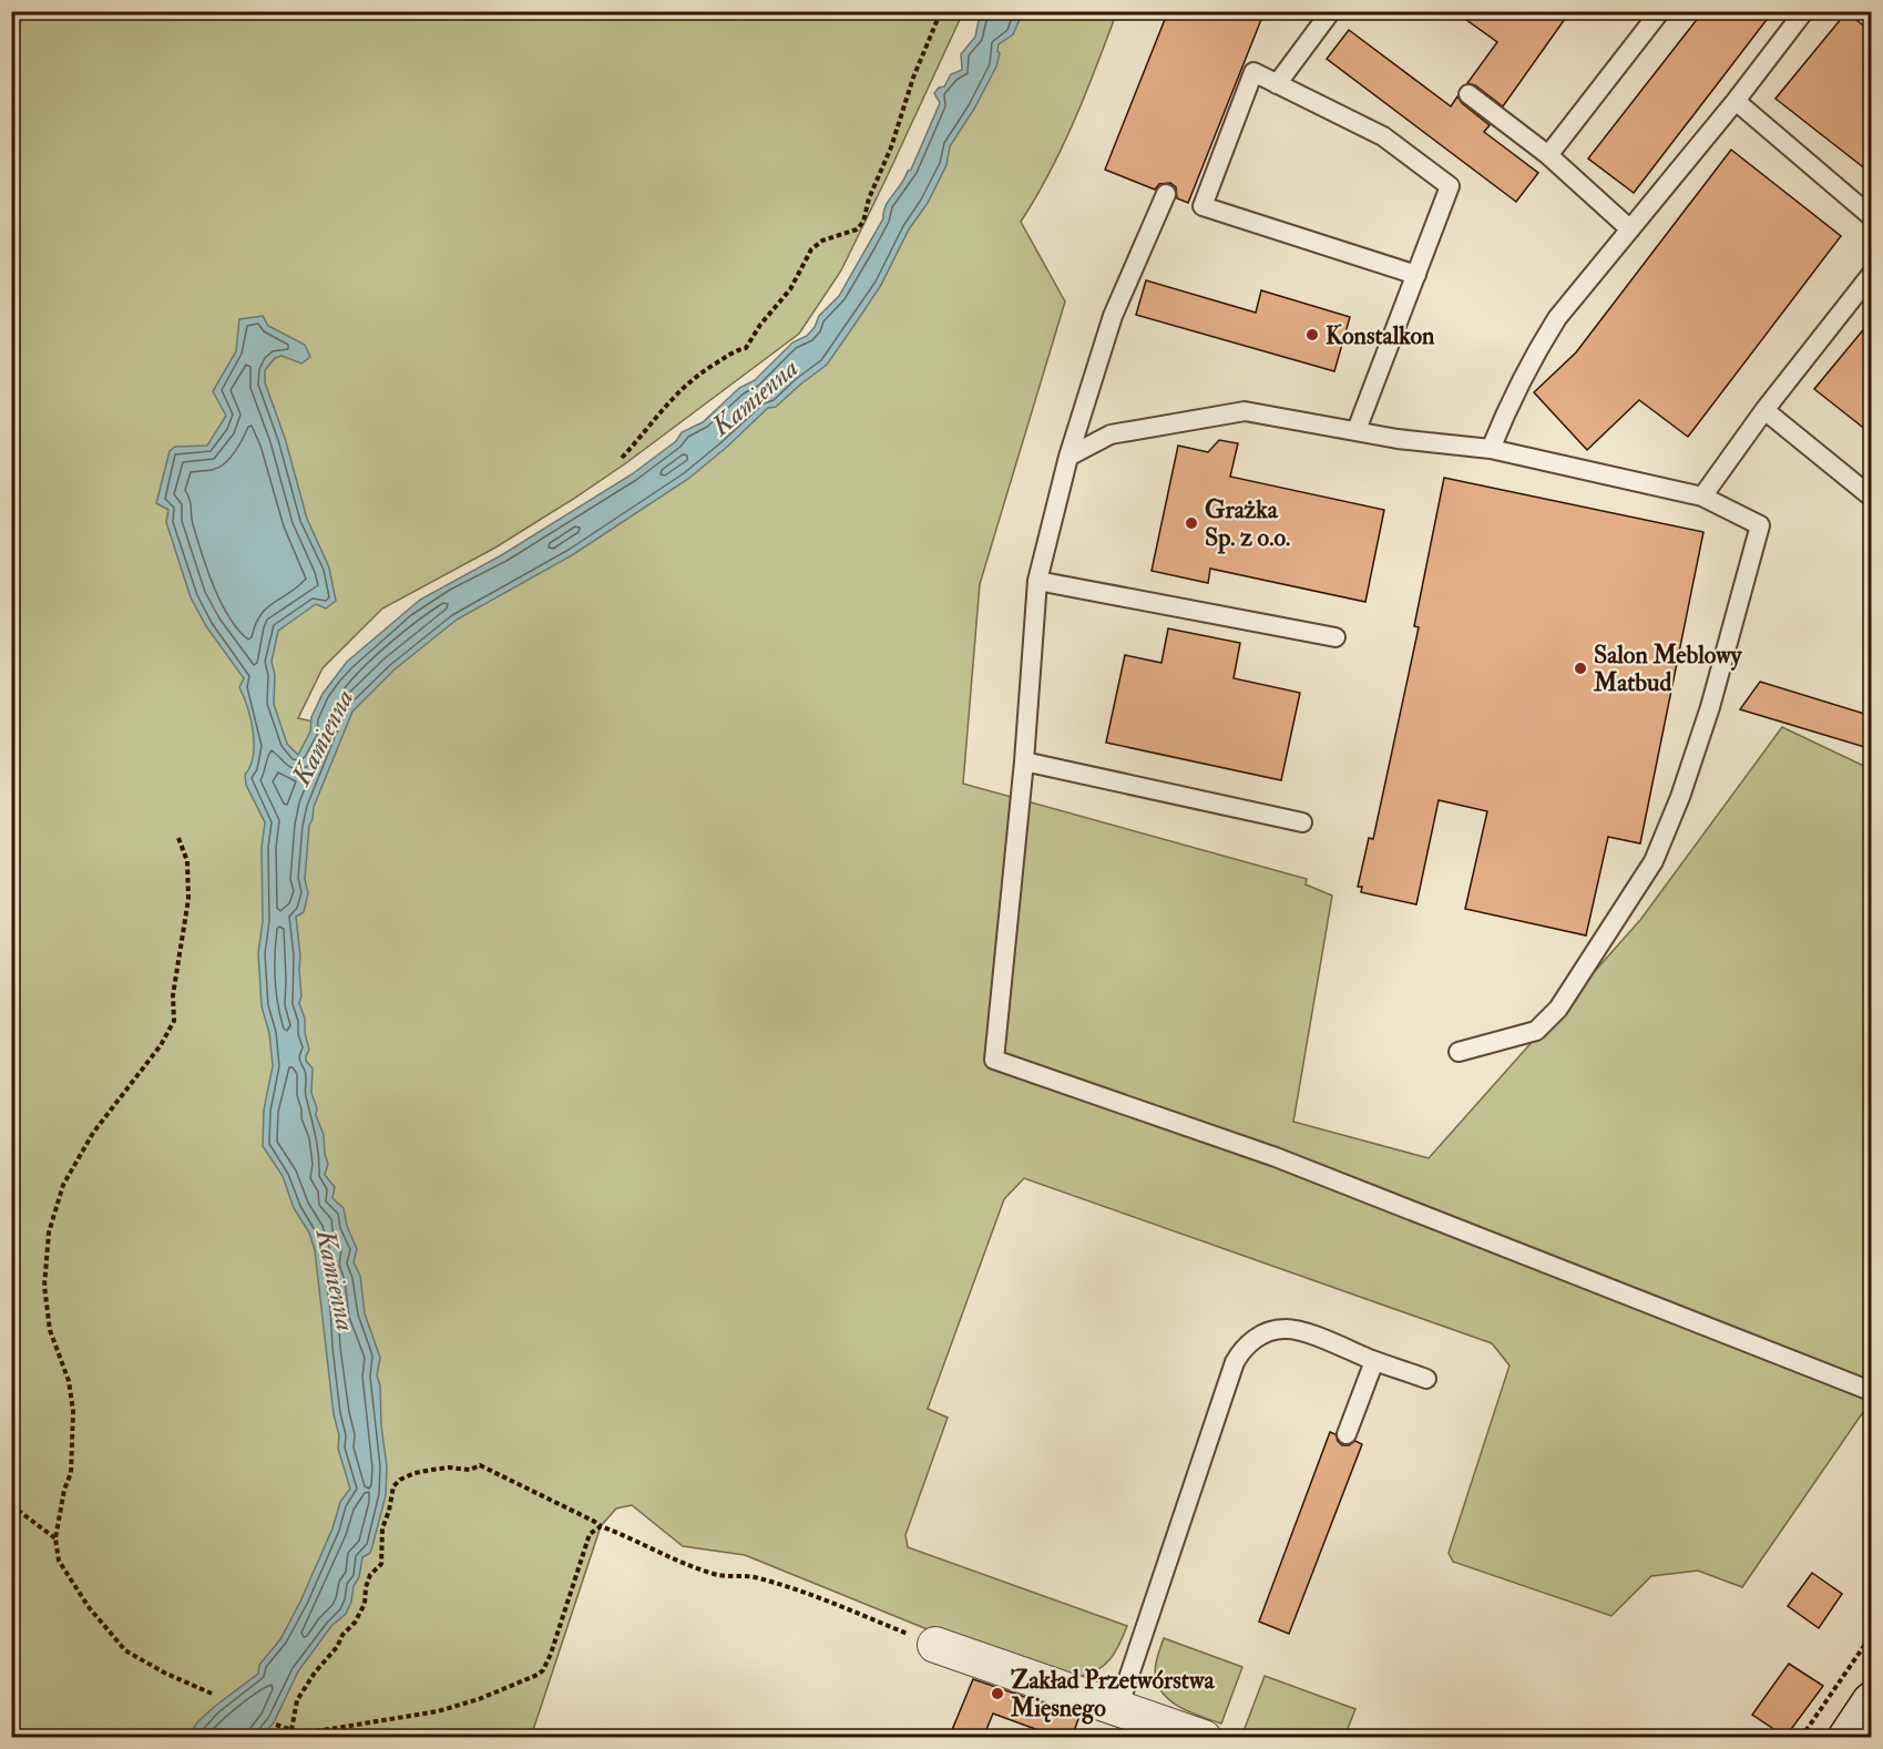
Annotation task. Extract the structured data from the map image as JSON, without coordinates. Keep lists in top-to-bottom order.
{
  "water": ["Kamienna"],
  "places": [
    "Konstalkon",
    "Grażka Sp. z o.o.",
    "Salon Meblowy Matbud",
    "Zakład Przetwórstwa Mięsnego"
  ]
}
